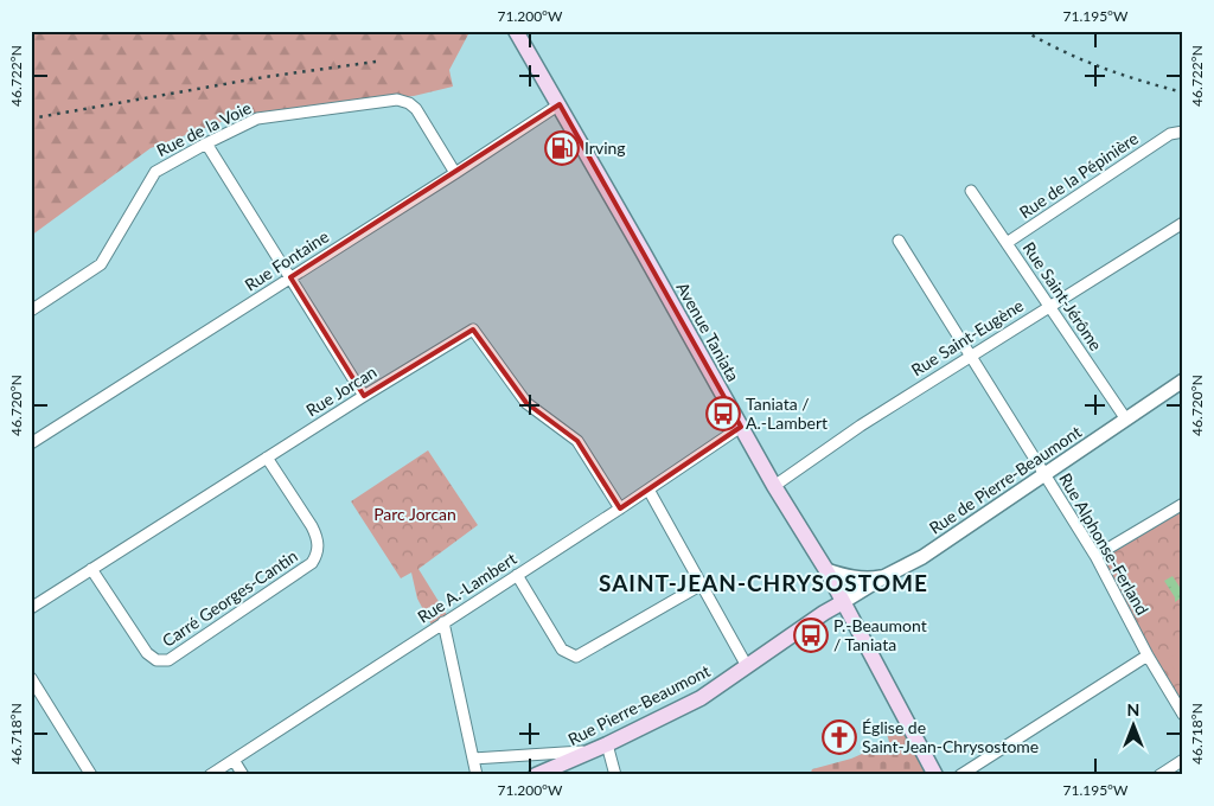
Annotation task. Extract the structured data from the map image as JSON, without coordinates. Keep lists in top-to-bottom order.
{
  "streets": {
    "main road": ["Avenue Taniata", "Rue Pierre-Beaumont"],
    "street": [
      "Rue de la Voie",
      "Rue de la Pépinière",
      "Rue Fontaine",
      "Rue Saint-Jérôme",
      "Rue Saint-Eugène",
      "Rue Jorcan",
      "Rue de Pierre-Beaumont",
      "Rue Alphonse-Ferland",
      "Rue A.-Lambert",
      "Carré Georges-Cantin"
    ]
  },
  "crossings": [
    ["Rue de la Voie", "Rue Fontaine"],
    ["Rue de la Pépinière", "Rue Saint-Jérôme"],
    ["Rue Fontaine", "Avenue Taniata"],
    ["Rue Saint-Jérôme", "Rue Saint-Eugène"],
    ["Rue Saint-Jérôme", "Rue de Pierre-Beaumont"],
    ["Avenue Taniata", "Rue Saint-Eugène"],
    ["Avenue Taniata", "Rue de Pierre-Beaumont"],
    ["Avenue Taniata", "Rue A.-Lambert"],
    ["Avenue Taniata", "Rue Pierre-Beaumont"],
    ["Rue Saint-Eugène", "Rue Alphonse-Ferland"],
    ["Rue Jorcan", "Rue A.-Lambert"],
    ["Rue Jorcan", "Carré Georges-Cantin"],
    ["Rue de Pierre-Beaumont", "Rue Alphonse-Ferland"],
    ["Rue de Pierre-Beaumont", "Rue Pierre-Beaumont"]
  ],
  "districts": ["SAINT-JEAN-CHRYSOSTOME"],
  "parks": ["Parc Jorcan"],
  "places": {
    "fuel station": ["Irving"],
    "bus stop": ["Taniata / A.-Lambert", "P.-Beaumont / Taniata"],
    "church": ["Église de Saint-Jean-Chrysostome"]
  },
  "north": "top",
  "coordinates": [
    "71.200°W",
    "71.195°W",
    "46.722°N",
    "46.720°N",
    "46.718°N"
  ]
}
